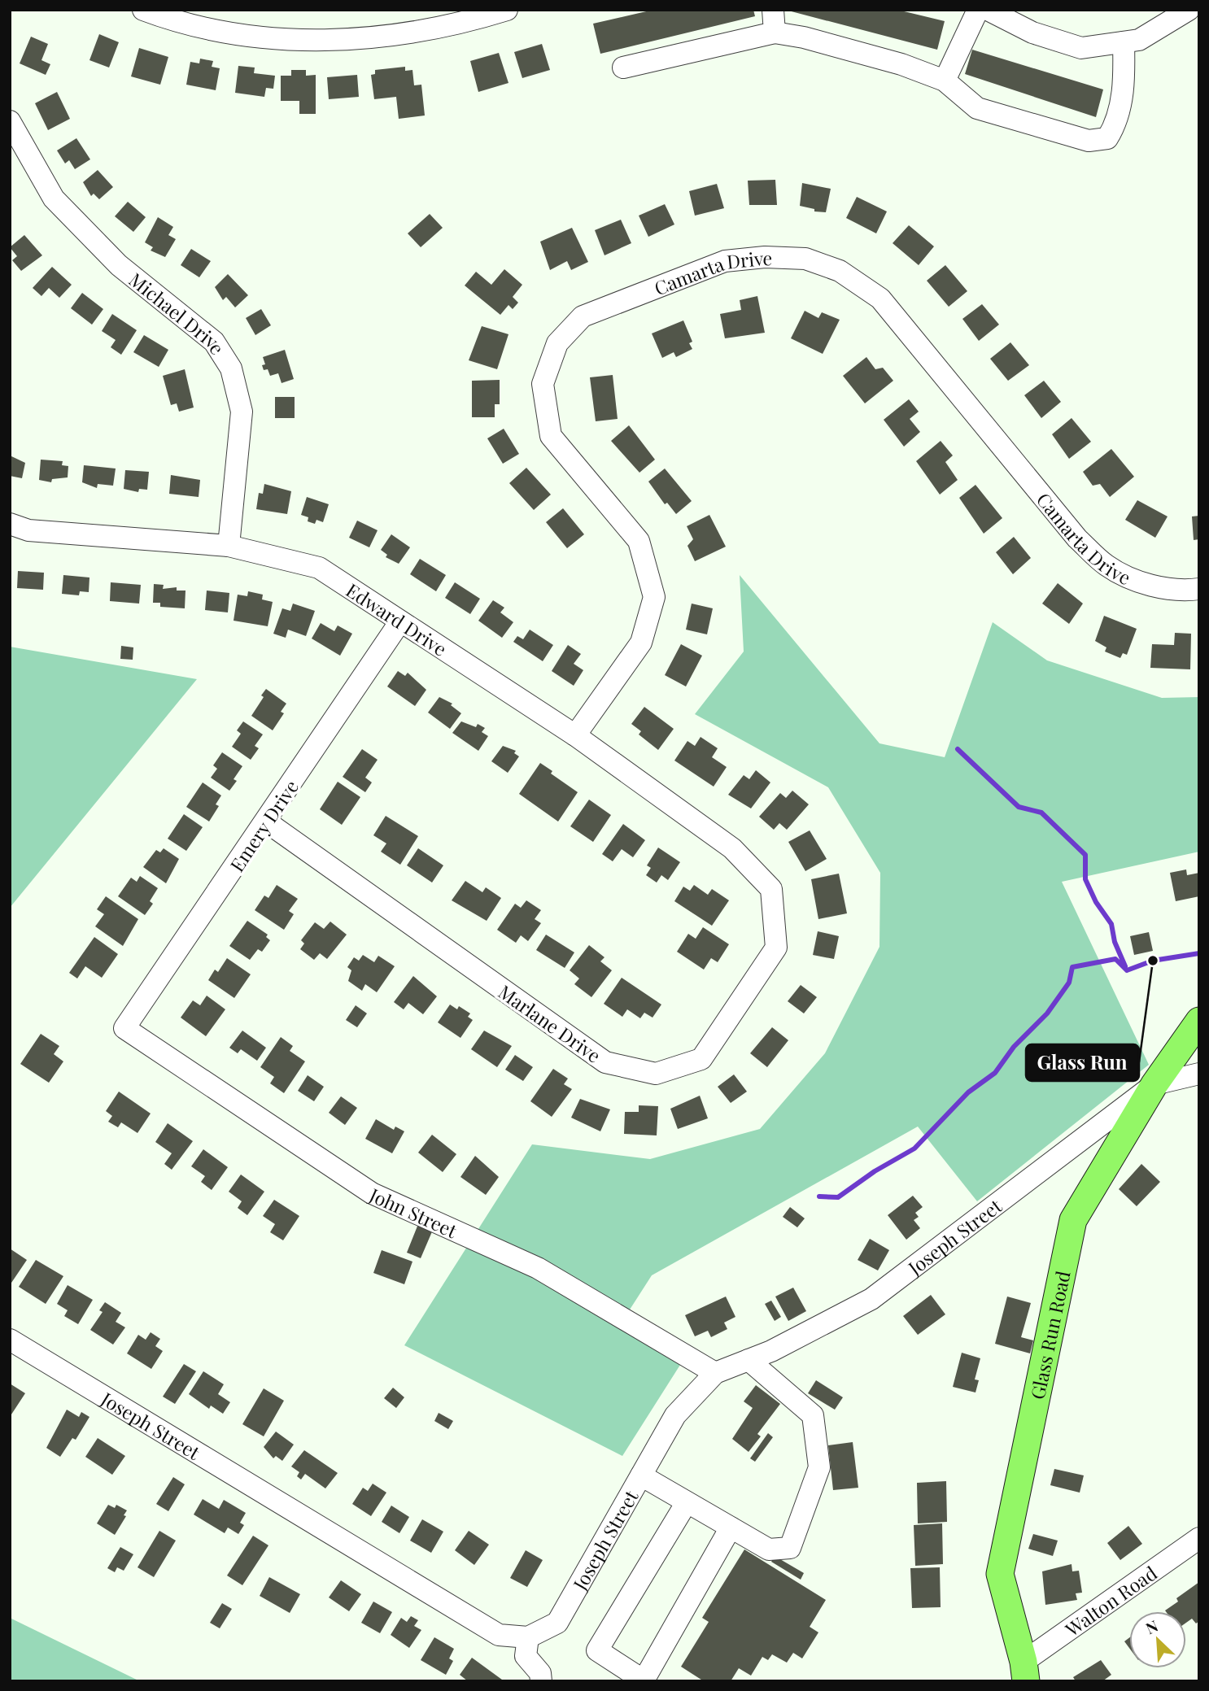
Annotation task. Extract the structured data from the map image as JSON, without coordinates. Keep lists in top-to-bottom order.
{
  "streets": {
    "main road": ["Glass Run Road"],
    "street": [
      "Camarta Drive",
      "Michael Drive",
      "Edward Drive",
      "Emery Drive",
      "Marlane Drive",
      "John Street",
      "Joseph Street",
      "Walton Road"
    ]
  },
  "crossings": [
    ["Camarta Drive", "Edward Drive"],
    ["Michael Drive", "Edward Drive"],
    ["Edward Drive", "Emery Drive"],
    ["Edward Drive", "Marlane Drive"],
    ["Emery Drive", "Marlane Drive"],
    ["Emery Drive", "John Street"],
    ["John Street", "Joseph Street"],
    ["Joseph Street", "Glass Run Road"],
    ["Glass Run Road", "Walton Road"]
  ],
  "places": ["Glass Run"],
  "north": "top left"
}
